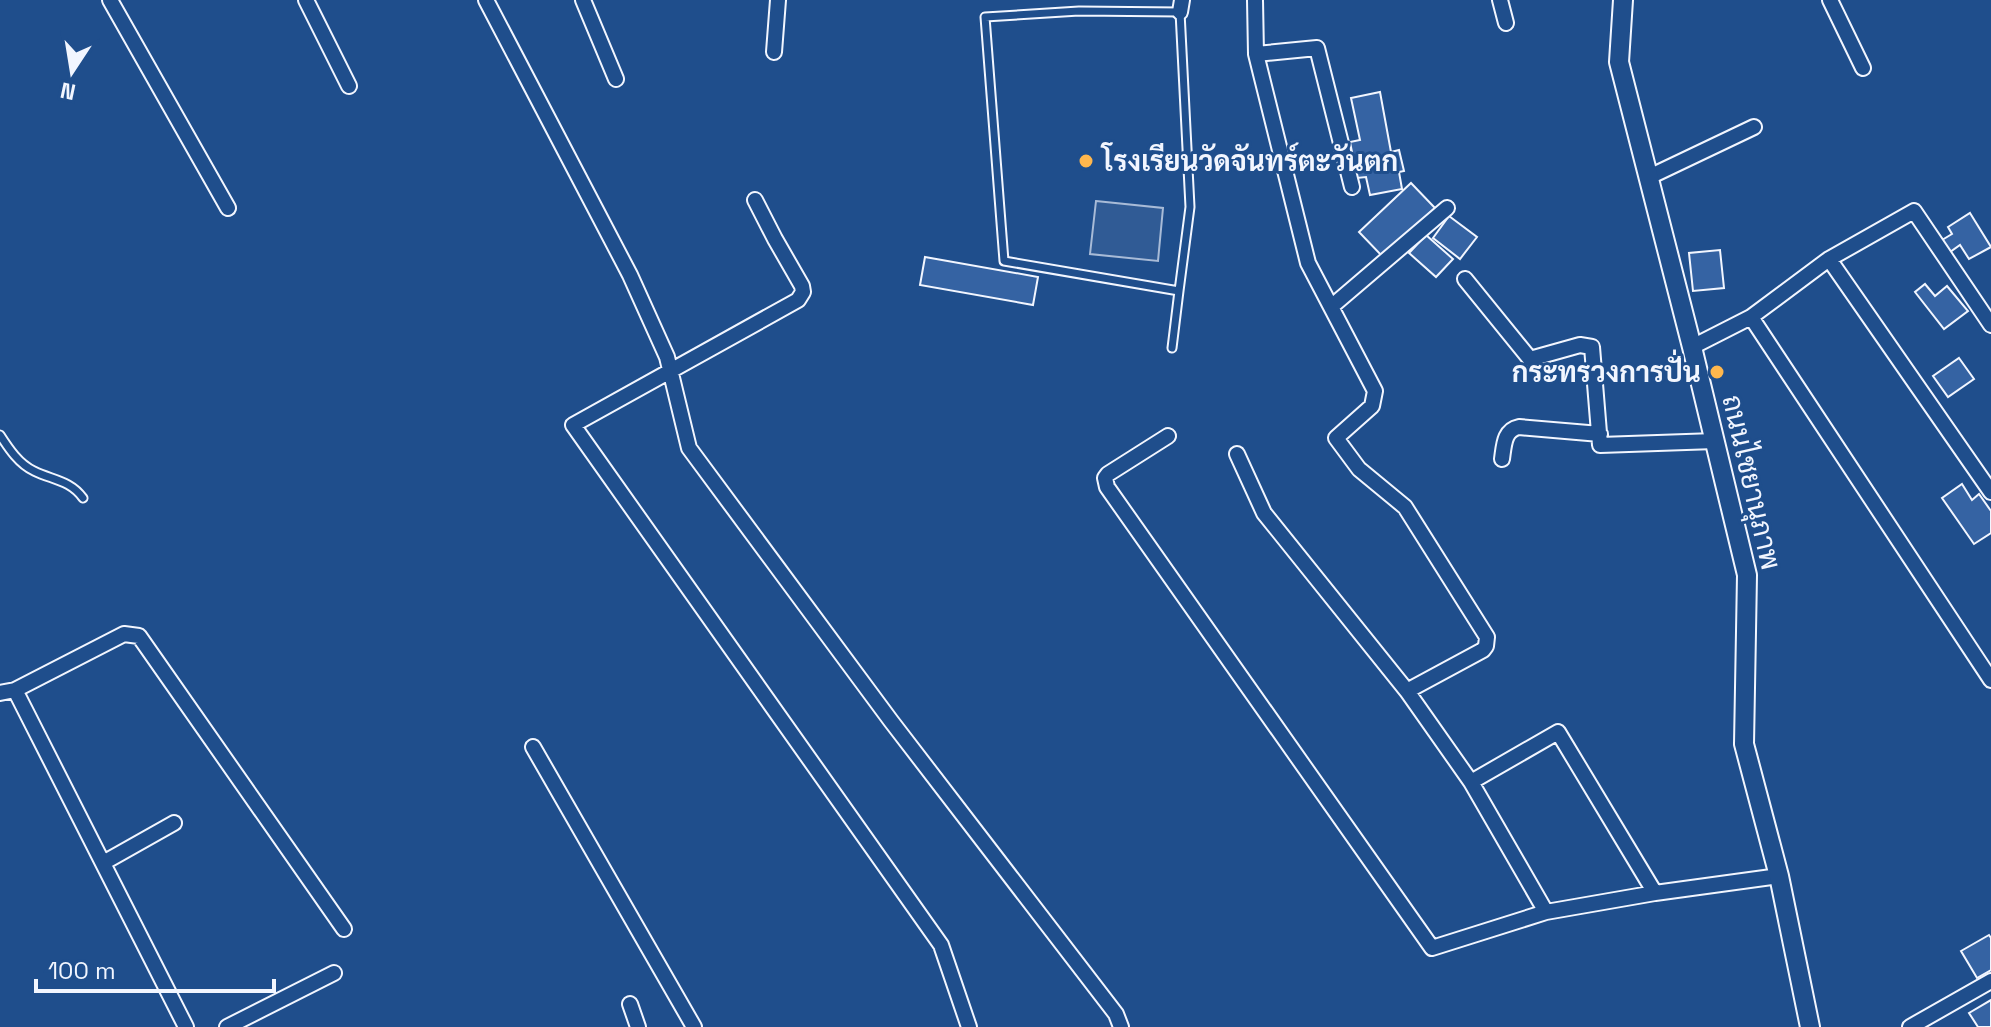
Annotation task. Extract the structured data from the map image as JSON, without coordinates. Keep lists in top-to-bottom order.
{
  "streets": {
    "street": ["ถนนไชยานุภาพ"]
  },
  "places": ["โรงเรียนวัดจันทร์ตะวันตก", "กระทรวงการปั่น"],
  "scale_bar": "100 m",
  "north": "bottom"
}
